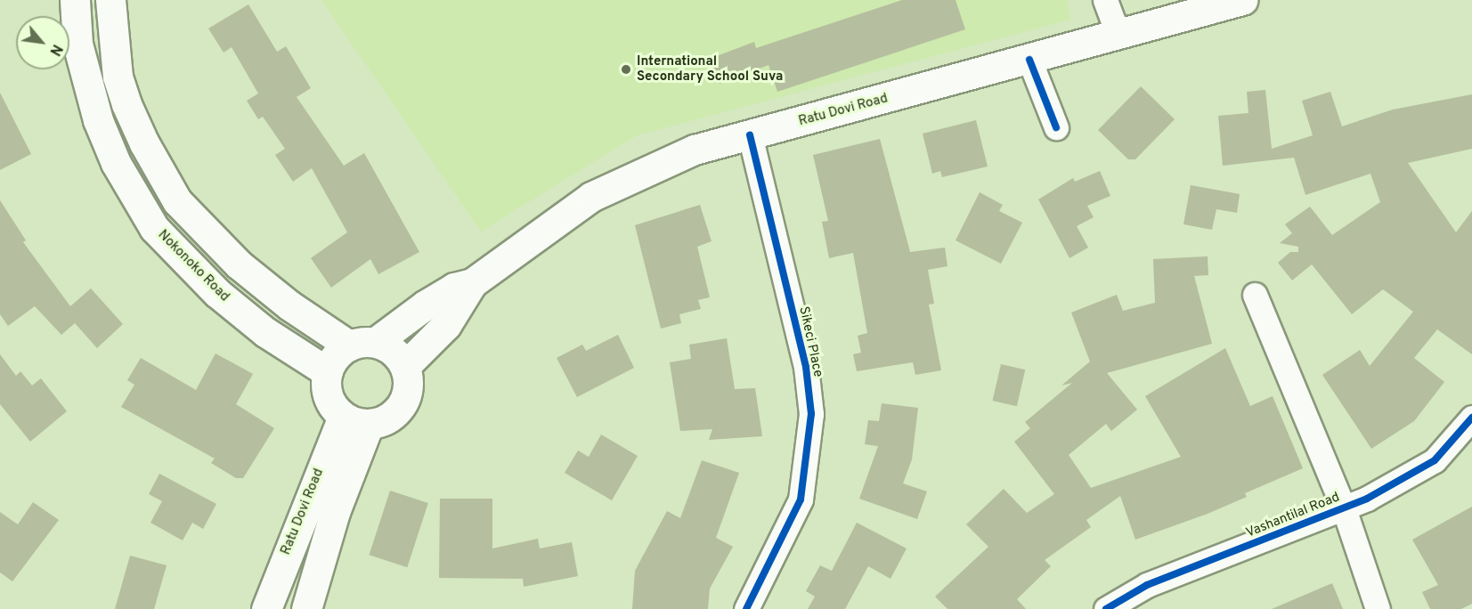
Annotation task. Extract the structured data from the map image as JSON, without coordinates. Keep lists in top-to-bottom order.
{
  "streets": {
    "main road": ["Ratu Dovi Road", "Nokonoko Road"],
    "street": ["Sikeci Place", "Vashantilal Road"]
  },
  "crossings": [
    ["Ratu Dovi Road", "Nokonoko Road"],
    ["Ratu Dovi Road", "Sikeci Place"]
  ],
  "places": ["International Secondary School Suva"],
  "north": "bottom right"
}
